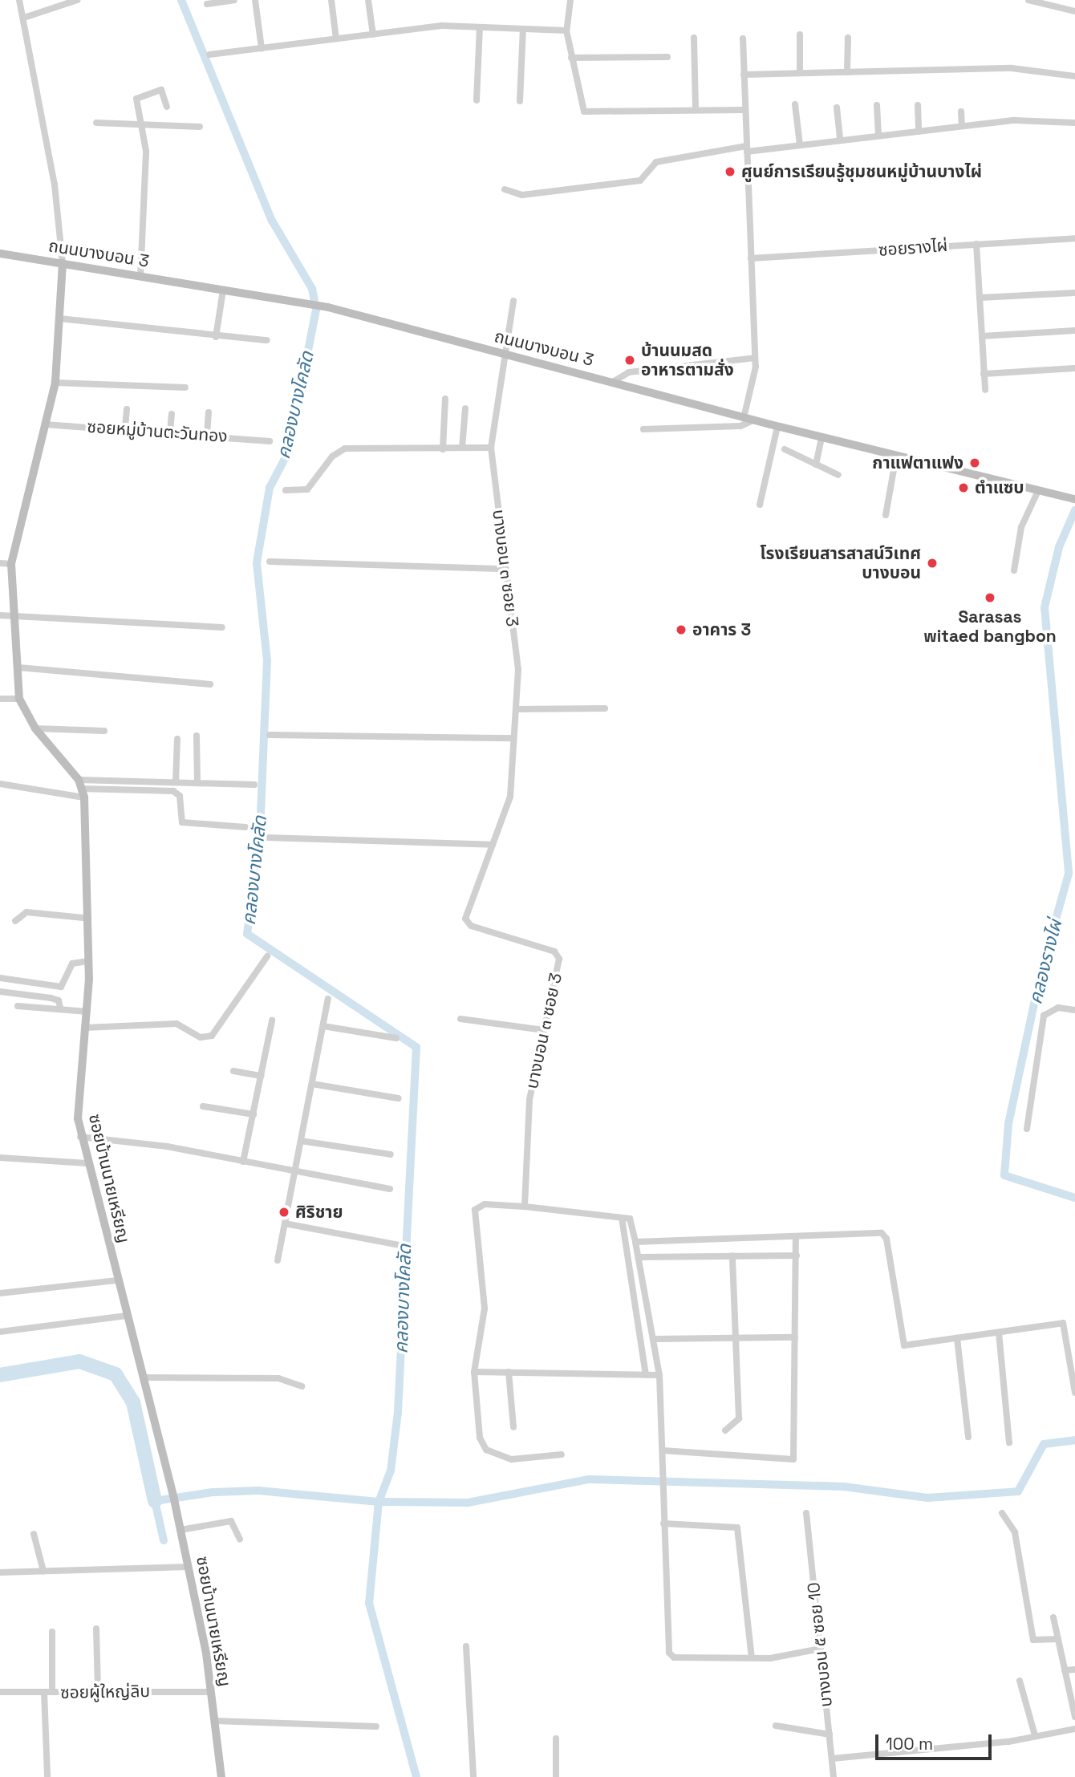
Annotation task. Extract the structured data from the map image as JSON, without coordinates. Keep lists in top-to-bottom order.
{
  "streets": {
    "street": [
      "ซอยรางไผ่",
      "ถนนบางบอน 3",
      "ซอยหมู่บ้านตะวันทอง",
      "บางบอน ๓ ซอย 3",
      "ซอยบ้านนายเหรียญ",
      "บางบอน ๕ ซอย 10",
      "ซอยผู้ใหญ่ลิบ"
    ]
  },
  "crossings": [
    ["ถนนบางบอน 3", "บางบอน ๓ ซอย 3"],
    ["ซอยบ้านนายเหรียญ", "ซอยผู้ใหญ่ลิบ"]
  ],
  "water": ["คลองบางโคลัด", "คลองรางไผ่"],
  "places": [
    "ศูนย์การเรียนรู้ชุมชนหมู่บ้านบางไผ่",
    "บ้านนมสด อาหารตามสั่ง",
    "กาแฟตาแฟง",
    "ตำแซบ",
    "โรงเรียนสารสาสน์วิเทศ บางบอน",
    "Sarasas witaed bangbon",
    "อาคาร 3",
    "ศิริชาย"
  ],
  "scale_bar": "100 m"
}
